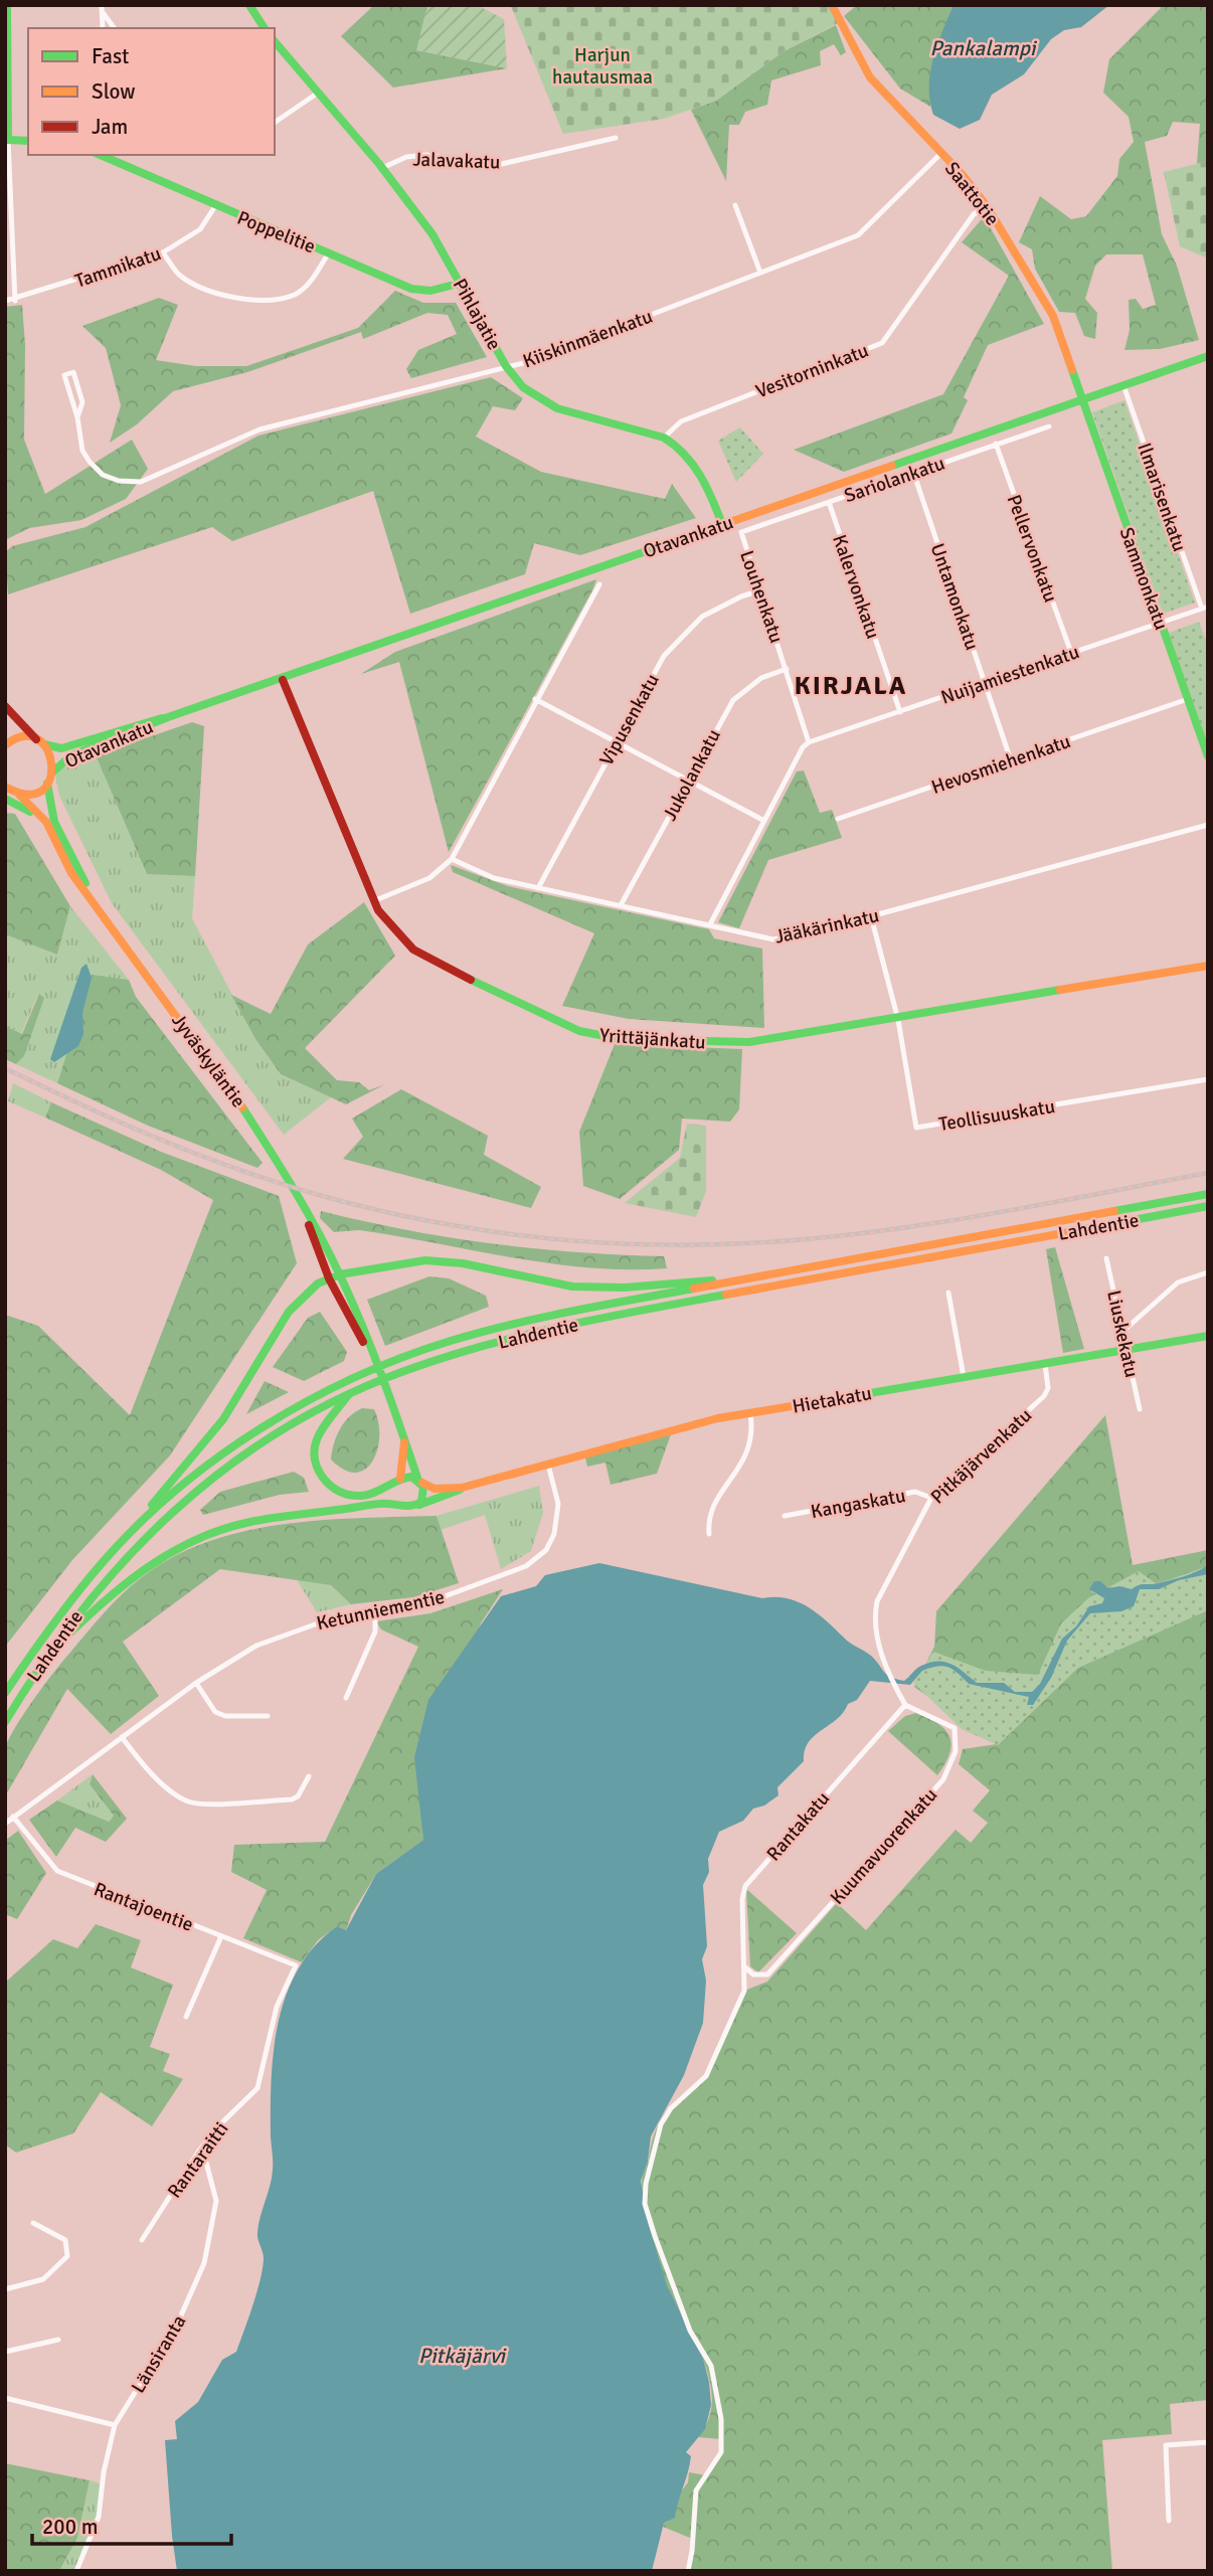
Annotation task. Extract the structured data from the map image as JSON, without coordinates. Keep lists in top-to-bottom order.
{
  "streets": {
    "main road": [
      "Saattotie",
      "Poppelitie",
      "Pihlajatie",
      "Otavankatu",
      "Sammonkatu",
      "Yrittäjänkatu",
      "Jyväskyläntie",
      "Lahdentie",
      "Hietakatu"
    ],
    "street": [
      "Jalavakatu",
      "Tammikatu",
      "Kiiskinmäenkatu",
      "Vesitorninkatu",
      "Sariolankatu",
      "Ilmarisenkatu",
      "Pellervonkatu",
      "Kalervonkatu",
      "Louhenkatu",
      "Untamonkatu",
      "Nuijamiestenkatu",
      "Vipusenkatu",
      "Hevosmiehenkatu",
      "Jukolankatu",
      "Jääkärinkatu",
      "Teollisuuskatu",
      "Liuskekatu",
      "Pitkäjärvenkatu",
      "Kangaskatu",
      "Ketunniementie",
      "Rantakatu",
      "Kuumavuorenkatu",
      "Rantajoentie",
      "Rantaraitti",
      "Länsiranta"
    ]
  },
  "crossings": [
    ["Jalavakatu", "Pihlajatie"],
    ["Saattotie", "Kiiskinmäenkatu"],
    ["Saattotie", "Vesitorninkatu"],
    ["Saattotie", "Otavankatu"],
    ["Saattotie", "Sammonkatu"],
    ["Poppelitie", "Tammikatu"],
    ["Poppelitie", "Pihlajatie"],
    ["Pihlajatie", "Kiiskinmäenkatu"],
    ["Pihlajatie", "Vesitorninkatu"],
    ["Pihlajatie", "Otavankatu"],
    ["Sariolankatu", "Pellervonkatu"],
    ["Sariolankatu", "Kalervonkatu"],
    ["Sariolankatu", "Louhenkatu"],
    ["Sariolankatu", "Untamonkatu"],
    ["Ilmarisenkatu", "Otavankatu"],
    ["Ilmarisenkatu", "Nuijamiestenkatu"],
    ["Otavankatu", "Sammonkatu"],
    ["Otavankatu", "Yrittäjänkatu"],
    ["Pellervonkatu", "Nuijamiestenkatu"],
    ["Sammonkatu", "Nuijamiestenkatu"],
    ["Sammonkatu", "Hevosmiehenkatu"],
    ["Kalervonkatu", "Nuijamiestenkatu"],
    ["Louhenkatu", "Nuijamiestenkatu"],
    ["Louhenkatu", "Vipusenkatu"],
    ["Louhenkatu", "Jukolankatu"],
    ["Untamonkatu", "Nuijamiestenkatu"],
    ["Untamonkatu", "Hevosmiehenkatu"],
    ["Vipusenkatu", "Jääkärinkatu"],
    ["Jukolankatu", "Jääkärinkatu"],
    ["Jääkärinkatu", "Teollisuuskatu"],
    ["Yrittäjänkatu", "Teollisuuskatu"],
    ["Jyväskyläntie", "Hietakatu"],
    ["Liuskekatu", "Hietakatu"],
    ["Hietakatu", "Pitkäjärvenkatu"],
    ["Hietakatu", "Ketunniementie"],
    ["Pitkäjärvenkatu", "Kangaskatu"],
    ["Pitkäjärvenkatu", "Rantakatu"],
    ["Pitkäjärvenkatu", "Kuumavuorenkatu"],
    ["Ketunniementie", "Rantajoentie"],
    ["Rantakatu", "Kuumavuorenkatu"],
    ["Rantajoentie", "Rantaraitti"],
    ["Rantaraitti", "Länsiranta"]
  ],
  "districts": ["KIRJALA"],
  "water": ["Pankalampi", "Pitkäjärvi"],
  "parks": ["Harjun hautausmaa"],
  "legend": ["Fast", "Slow", "Jam"],
  "scale_bar": "200 m"
}
